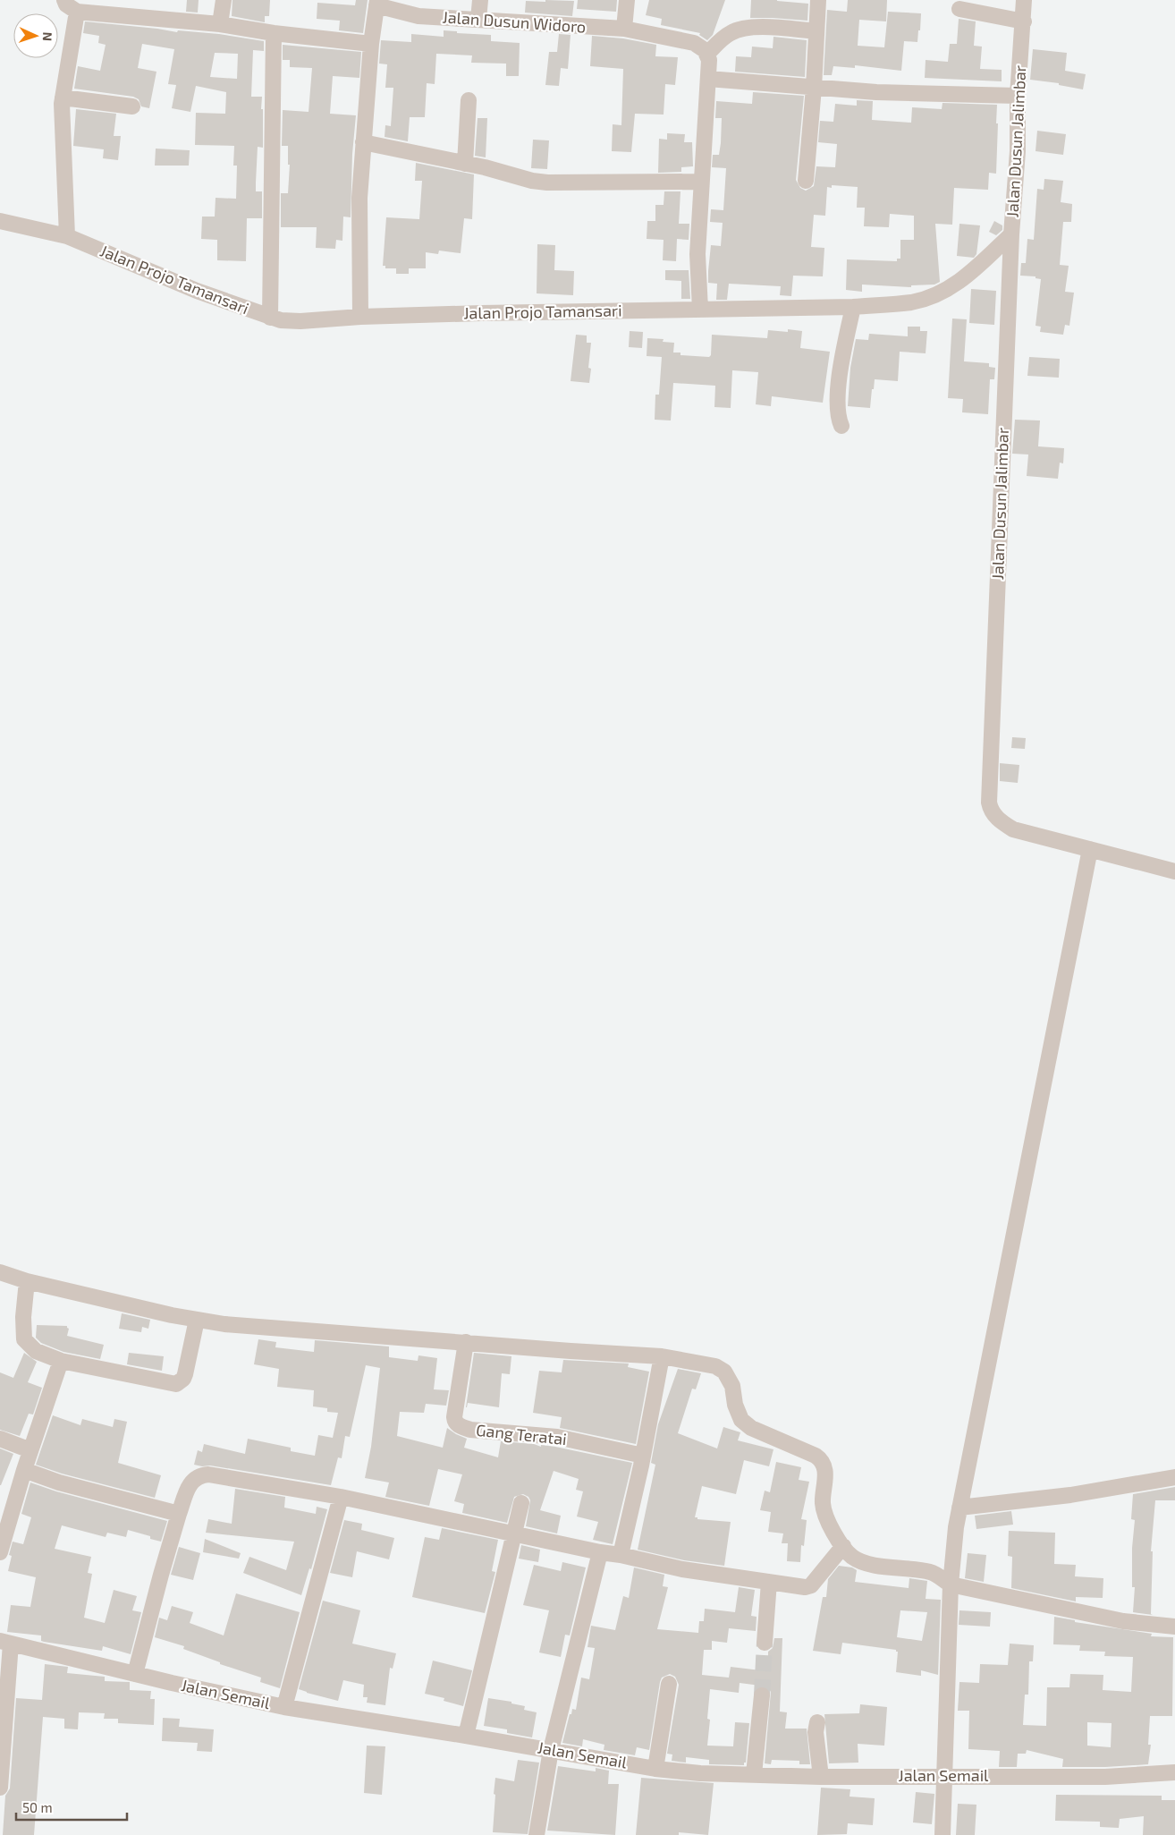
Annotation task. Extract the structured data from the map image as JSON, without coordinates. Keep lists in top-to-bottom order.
{
  "streets": {
    "street": [
      "Jalan Dusun Widoro",
      "Jalan Dusun Jalimbar",
      "Jalan Projo Tamansari",
      "Gang Teratai",
      "Jalan Semail"
    ]
  },
  "crossings": [
    ["Jalan Dusun Jalimbar", "Jalan Projo Tamansari"]
  ],
  "scale_bar": "50 m",
  "north": "right"
}
